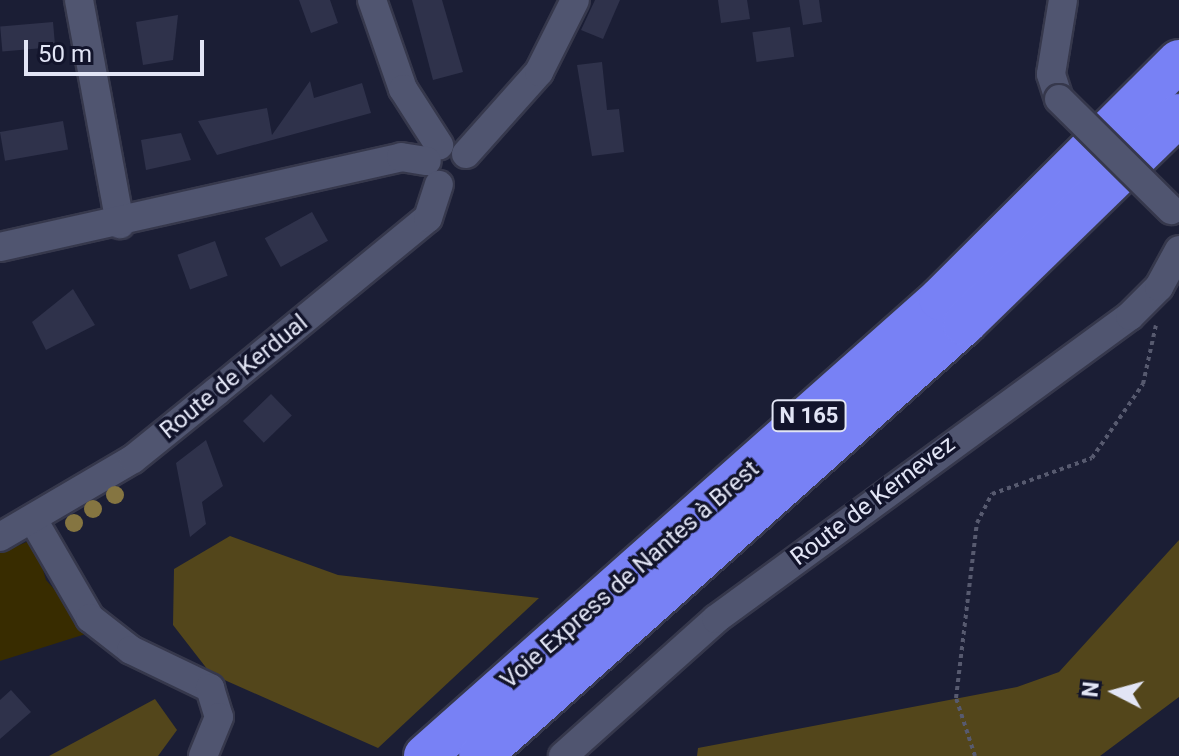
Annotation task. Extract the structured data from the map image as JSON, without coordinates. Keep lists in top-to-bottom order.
{
  "streets": {
    "highway": ["N 165", "Voie Express de Nantes à Brest"],
    "street": ["Route de Kerdual", "Route de Kernevez"]
  },
  "scale_bar": "50 m",
  "north": "left"
}
